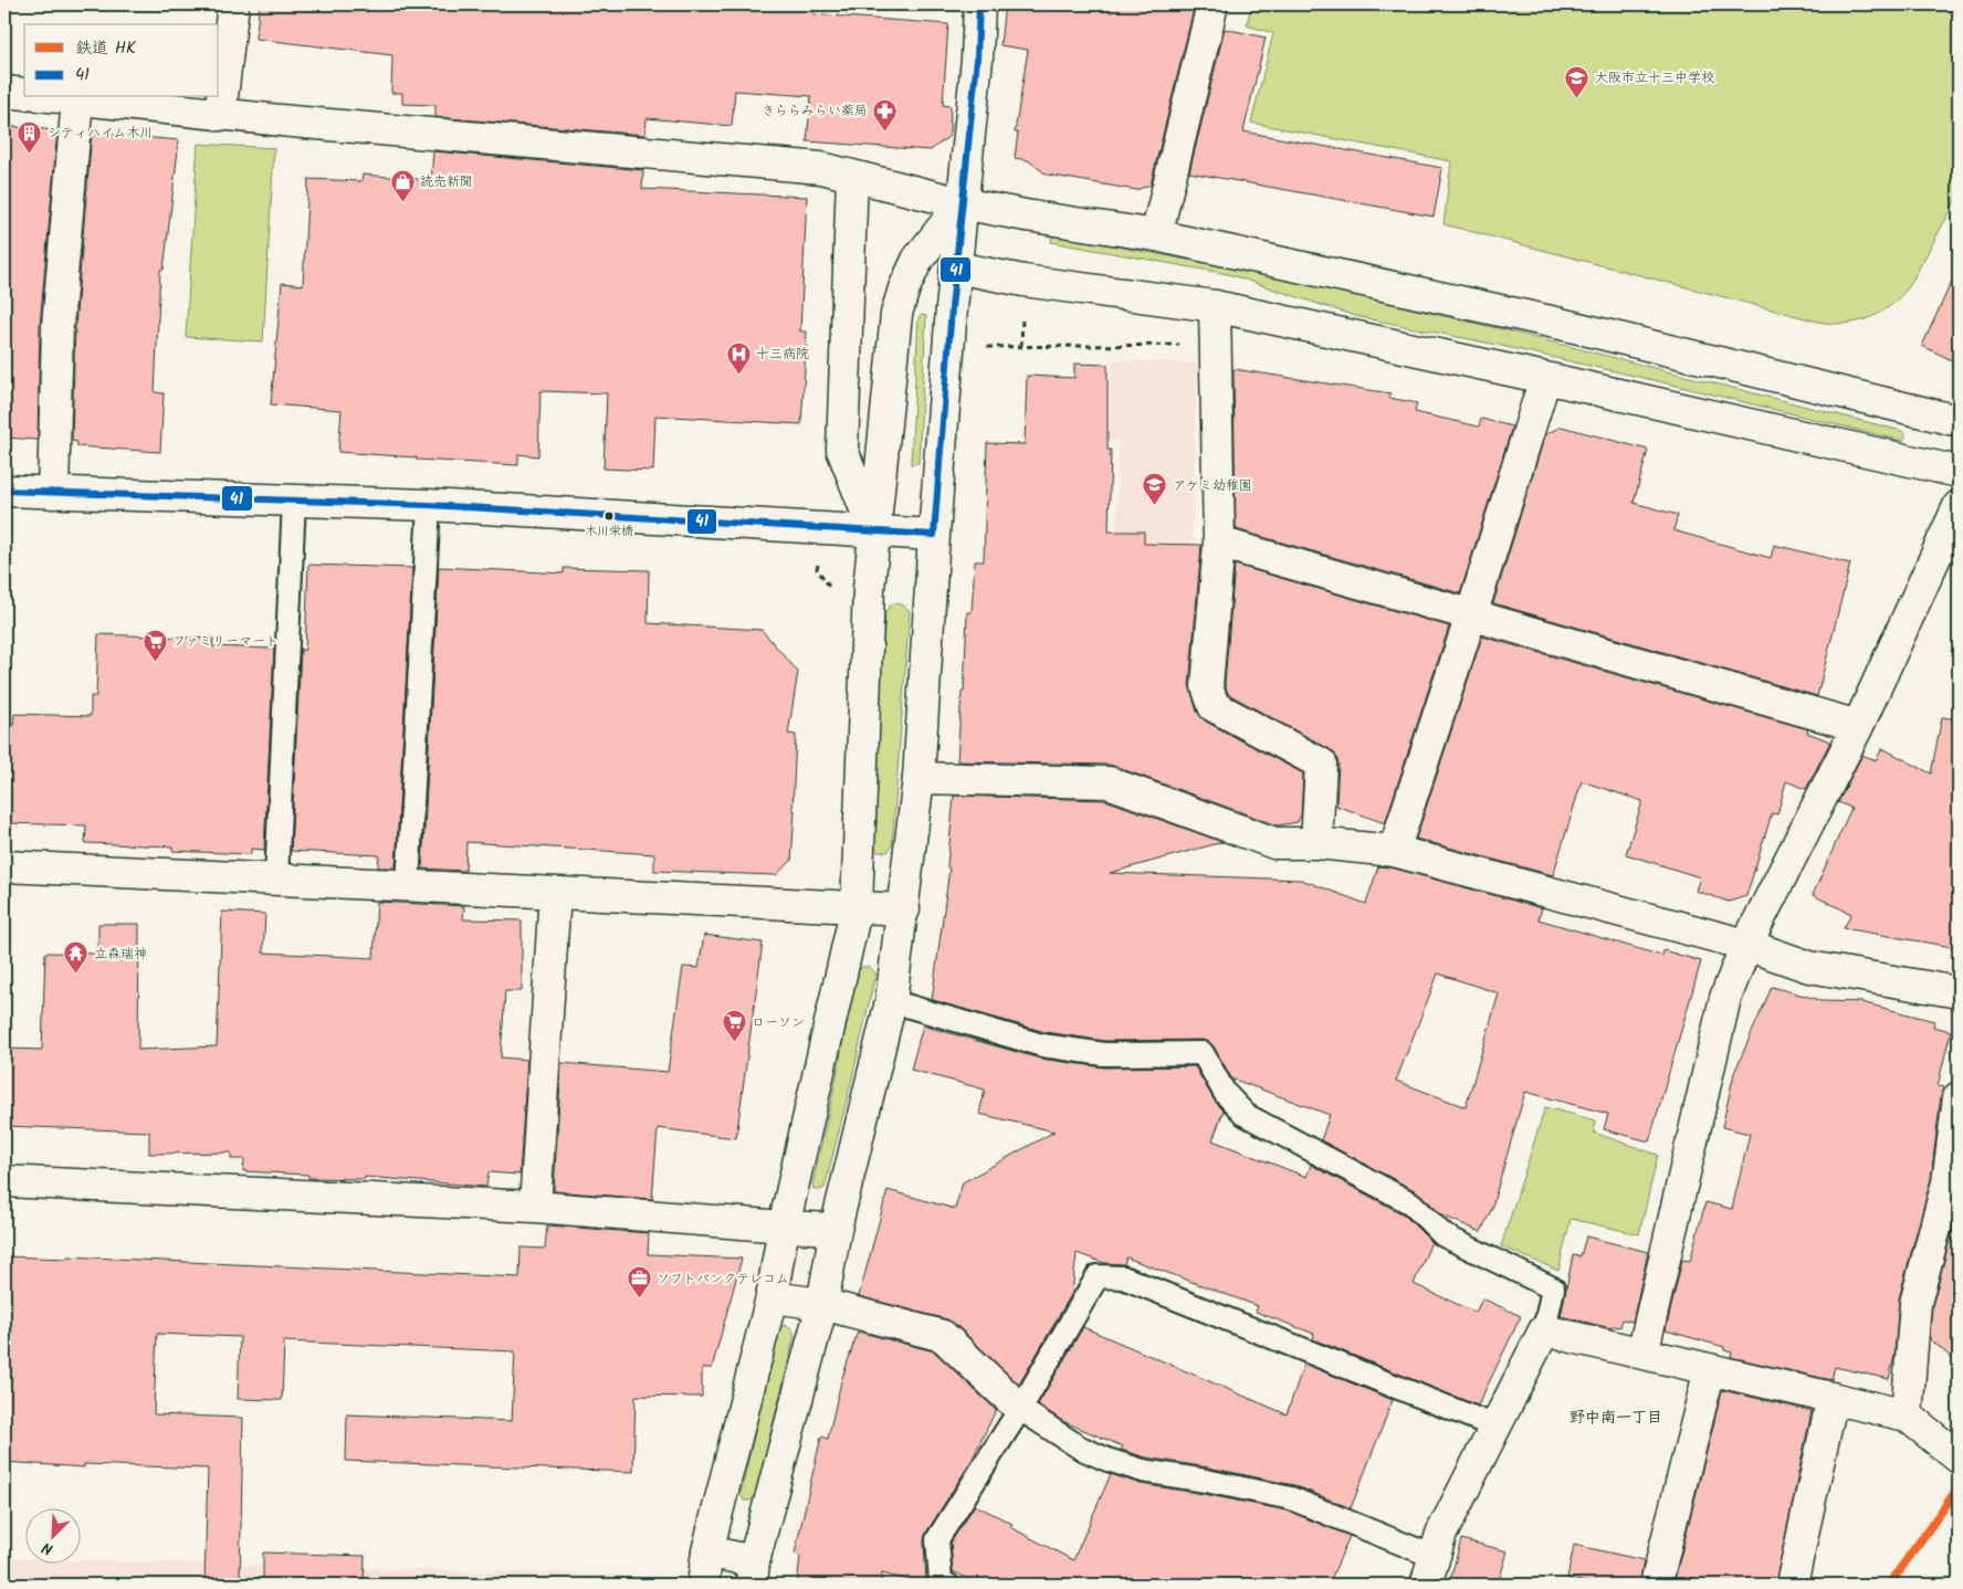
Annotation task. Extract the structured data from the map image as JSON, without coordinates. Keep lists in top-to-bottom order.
{
  "districts": ["野中南一丁目"],
  "places": {
    "school or university": ["大阪市立十三中学校", "アケミ幼稚園"],
    "pharmacy": ["きららみらい薬局"],
    "building": ["シティハイム木川"],
    "shop": ["読売新聞"],
    "hospital": ["十三病院"],
    "other": ["木川栄橋"],
    "supermarket": ["ファミリーマート", "ローソン"],
    "temple": ["立森瑞神"],
    "office": ["ソフトバンクテレコム"]
  },
  "lines": ["transit line 41", "rail line HK"],
  "legend": ["鉄道 HK", "41"],
  "north": "bottom left"
}
